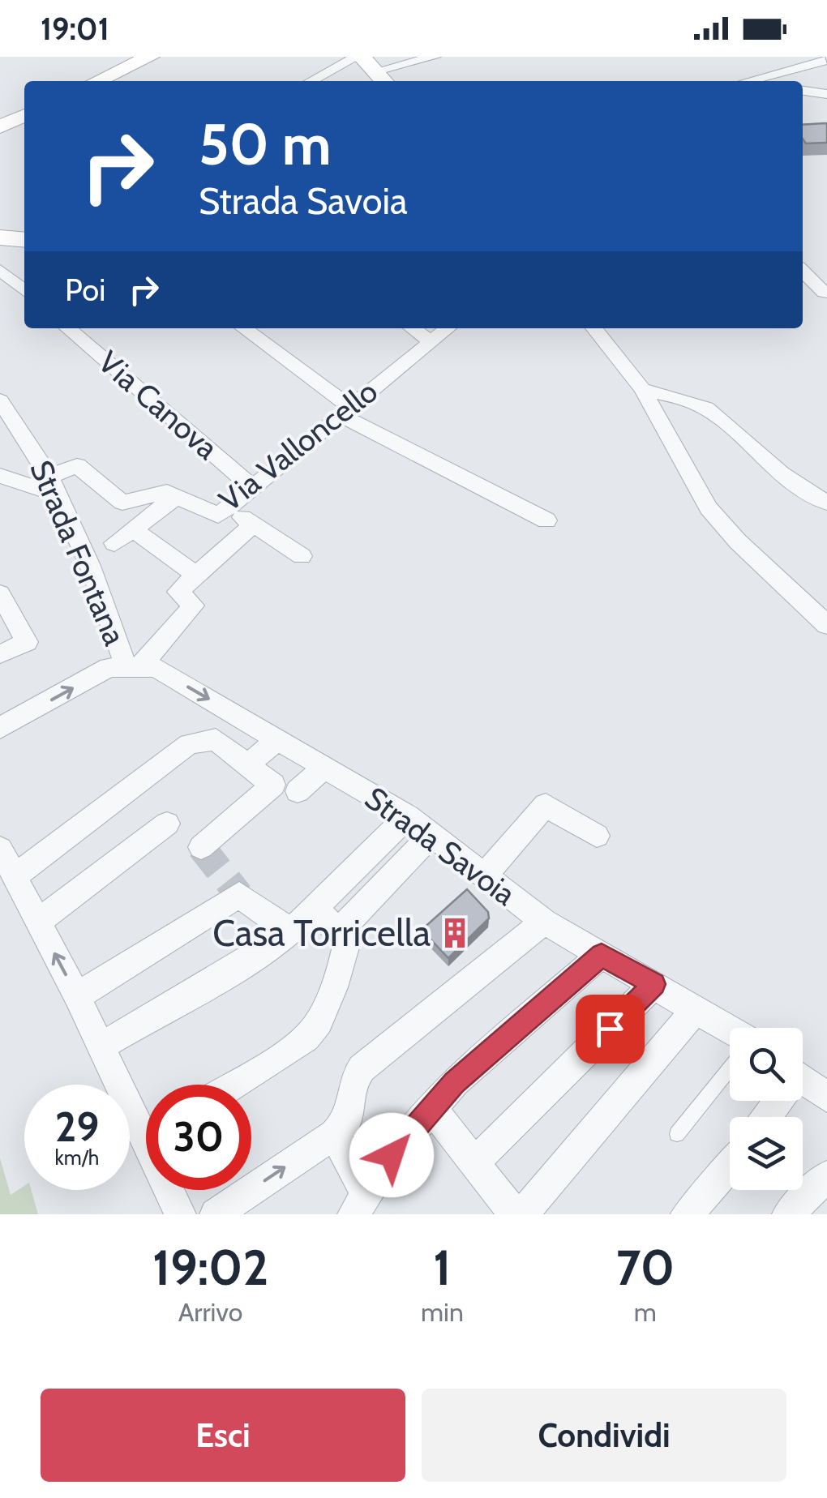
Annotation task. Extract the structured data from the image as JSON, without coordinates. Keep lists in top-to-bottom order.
{
  "streets": {
    "street": [
      "Via Canova",
      "Via Valloncello",
      "Strada Fontana",
      "Strada Savoia"
    ]
  },
  "crossings": [
    ["Via Canova", "Via Valloncello"],
    ["Via Valloncello", "Strada Fontana"],
    ["Strada Fontana", "Strada Savoia"]
  ],
  "places": {
    "building": ["Casa Torricella"]
  },
  "page": {
    "status": "19:01",
    "turn": ["50 m", "Strada Savoia"],
    "then": "Poi",
    "speed": "29 km/h",
    "limit": "30",
    "eta": [
      "19:02",
      "Arrivo",
      "1",
      "min",
      "70",
      "m"
    ],
    "buttons": ["Esci", "Condividi"]
  }
}
